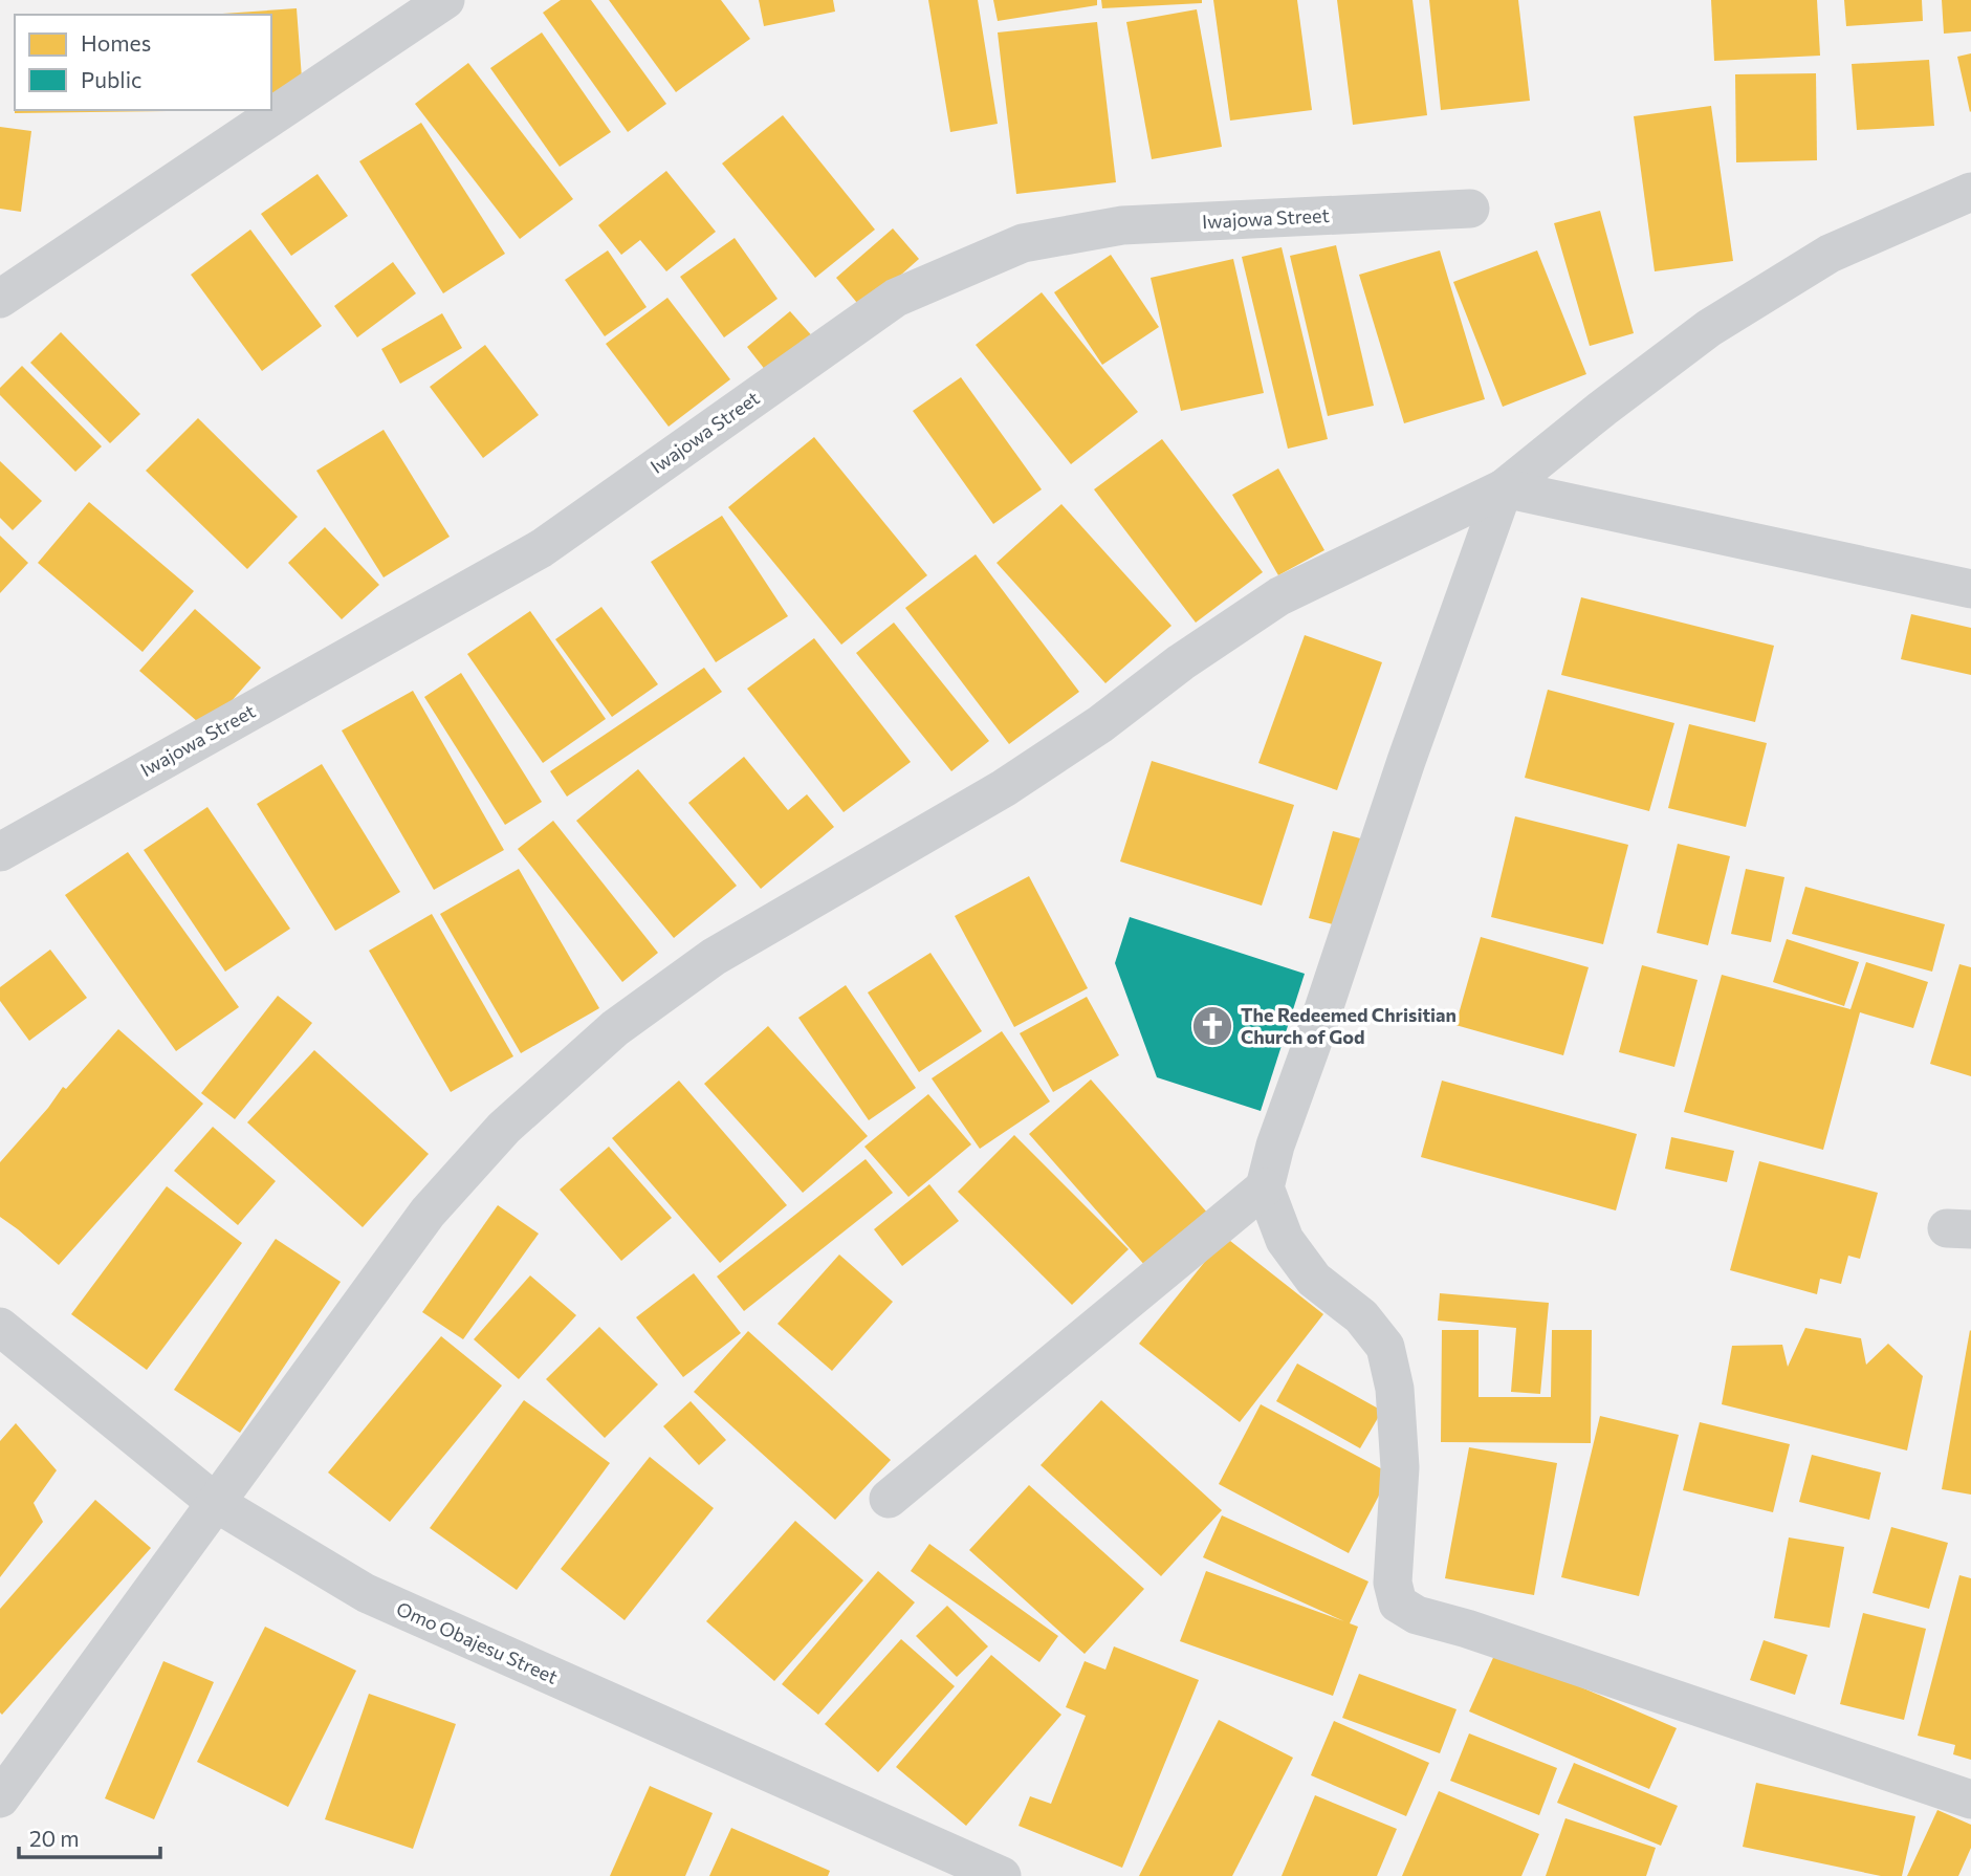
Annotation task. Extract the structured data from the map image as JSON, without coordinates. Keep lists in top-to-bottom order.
{
  "streets": {
    "street": ["Iwajowa Street", "Omo Obajesu Street"]
  },
  "places": {
    "church": ["The Redeemed Chrisitian Church of God"]
  },
  "legend": ["Homes", "Public"],
  "scale_bar": "20 m"
}
